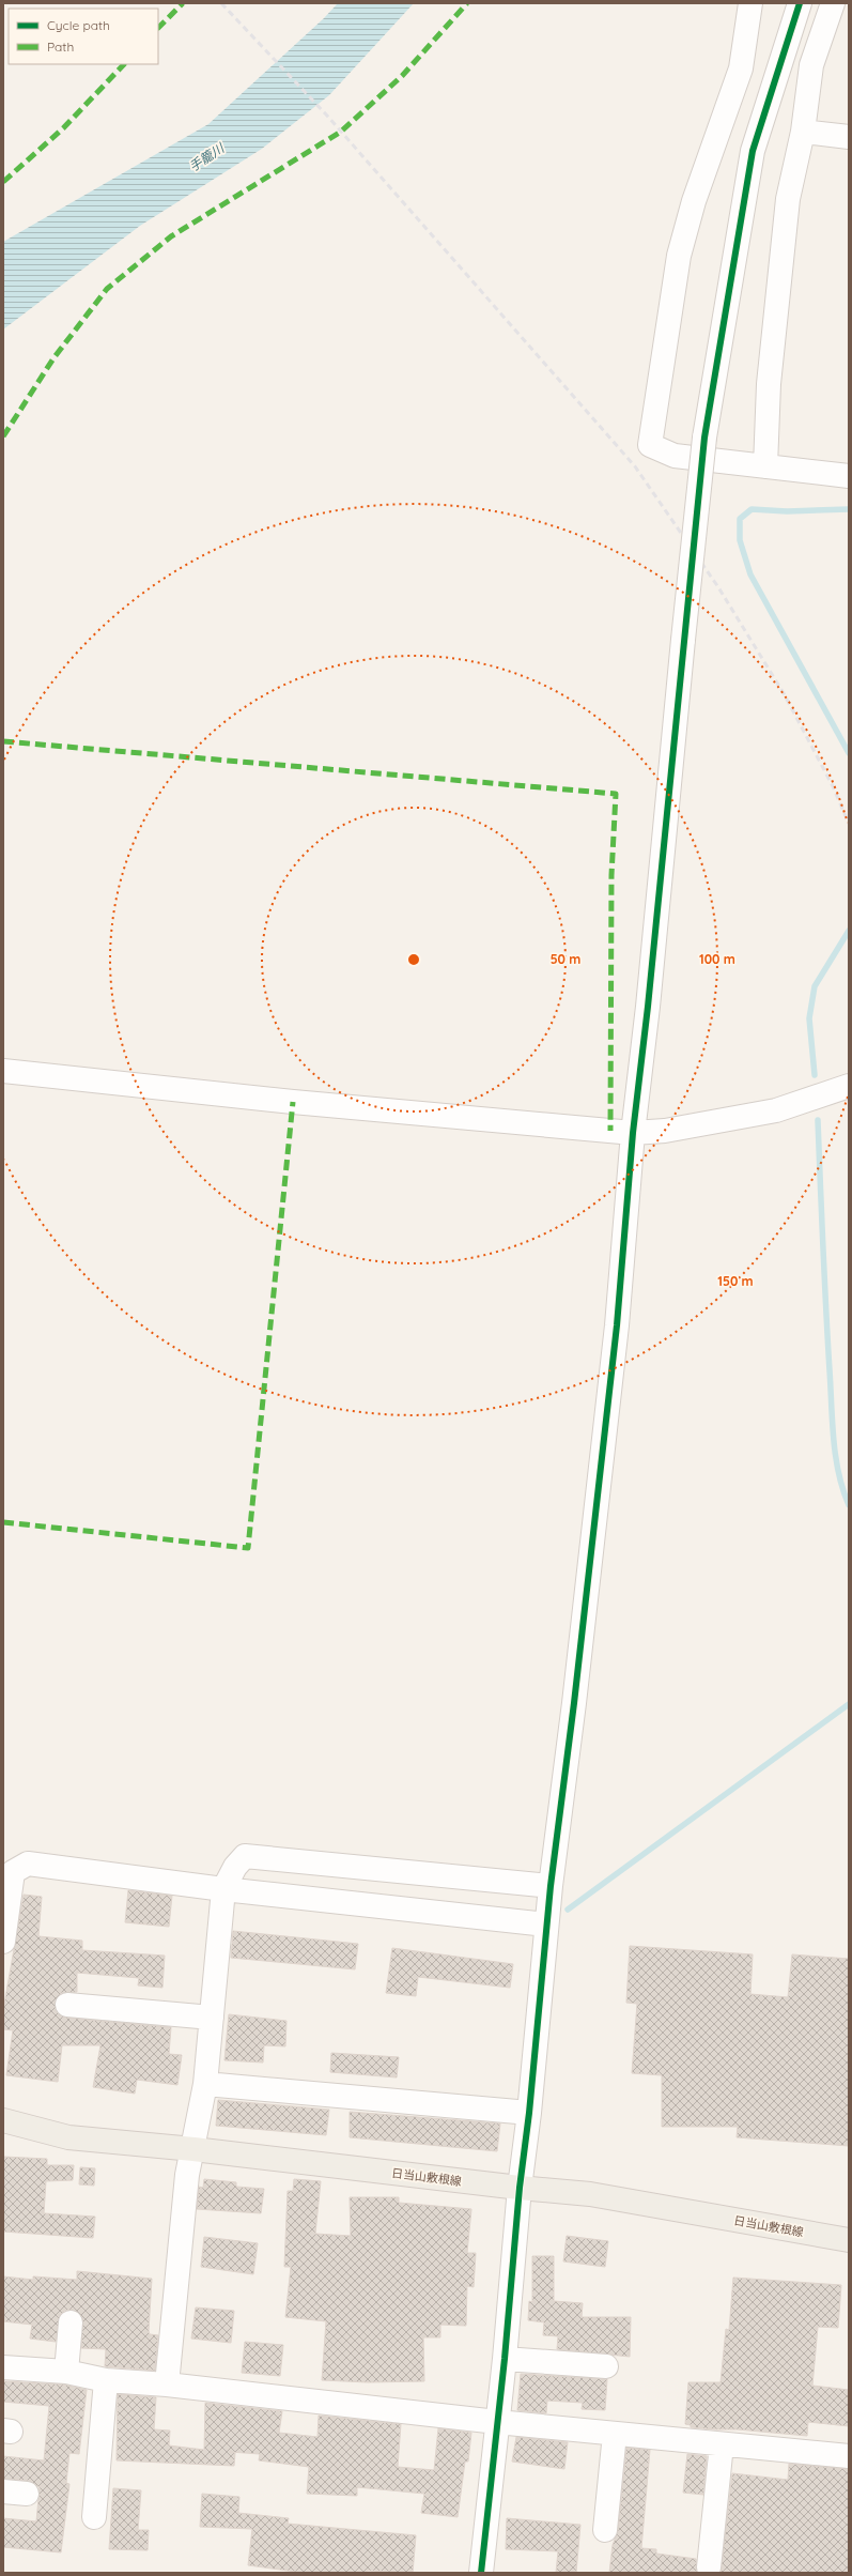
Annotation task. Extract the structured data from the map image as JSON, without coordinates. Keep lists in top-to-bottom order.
{
  "streets": {
    "main road": ["日当山敷根線"]
  },
  "water": ["手籠川"],
  "legend": ["Cycle path", "Path"],
  "rings": ["50 m", "100 m", "150 m"]
}
